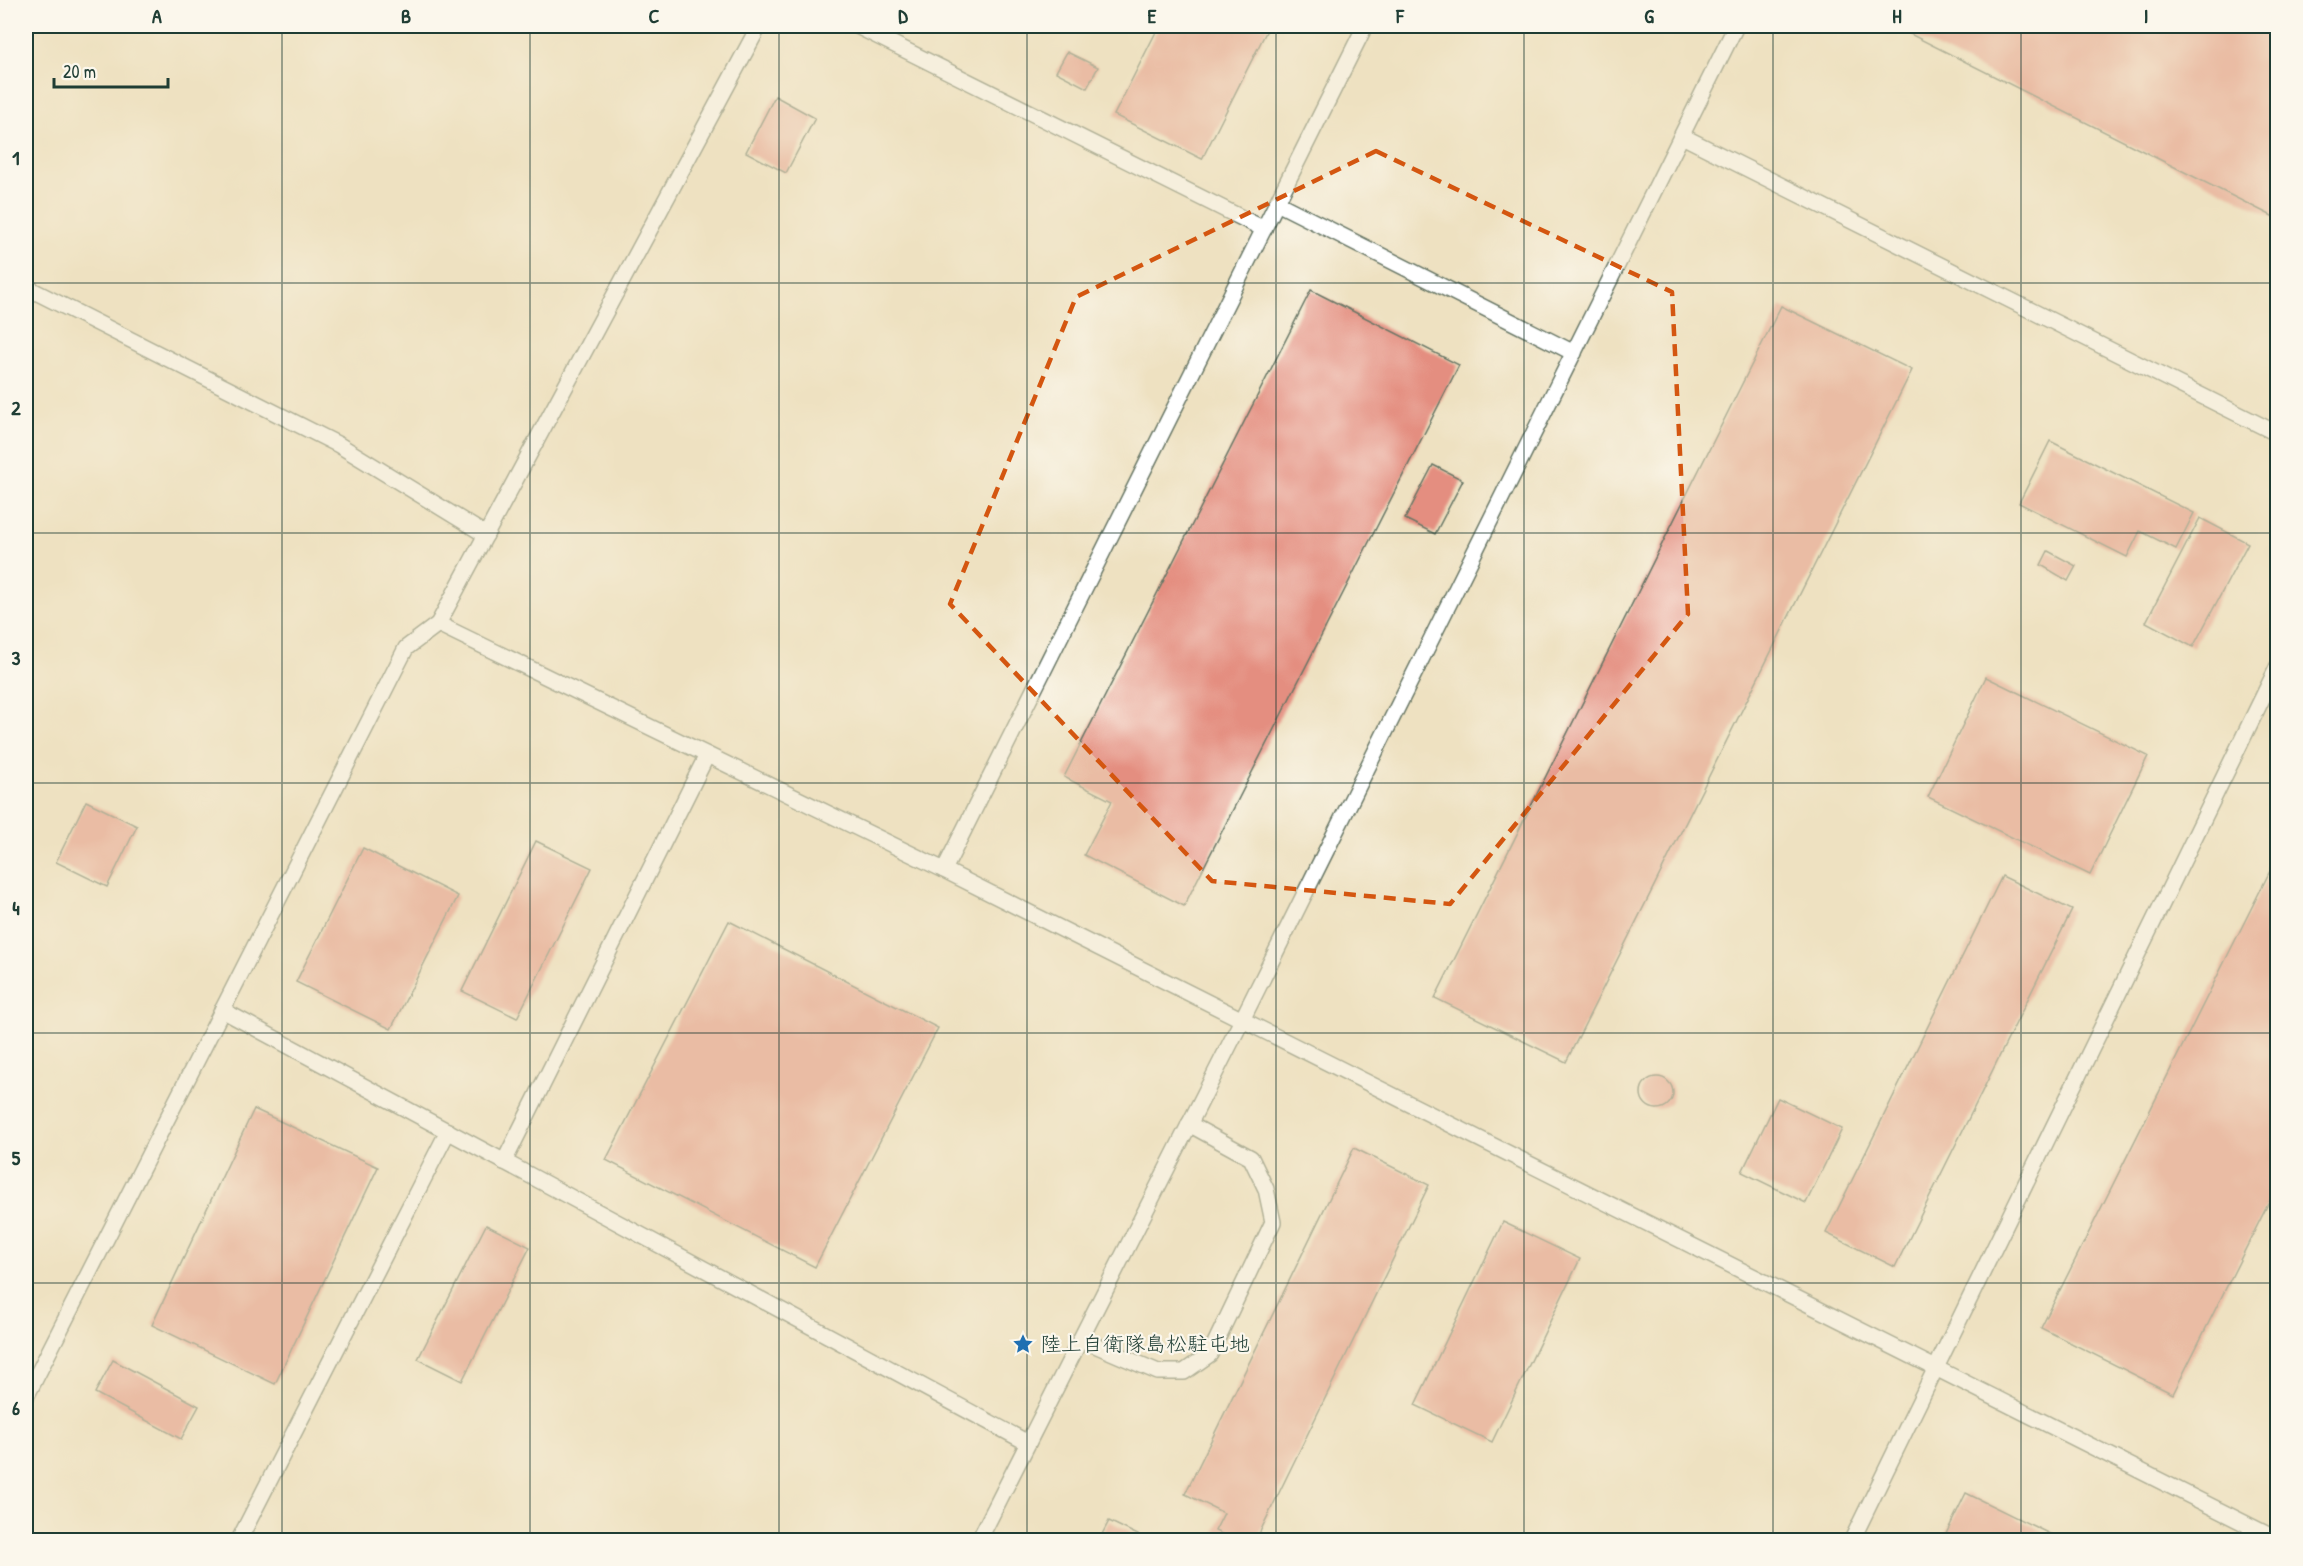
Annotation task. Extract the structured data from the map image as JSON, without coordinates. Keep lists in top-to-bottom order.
{
  "places": {
    "place": ["陸上自衛隊島松駐屯地"]
  },
  "scale_bar": "20 m",
  "grid": {
    "columns": [
      "A",
      "B",
      "C",
      "D",
      "E",
      "F",
      "G",
      "H",
      "I"
    ],
    "rows": [
      "1",
      "2",
      "3",
      "4",
      "5",
      "6"
    ]
  }
}
